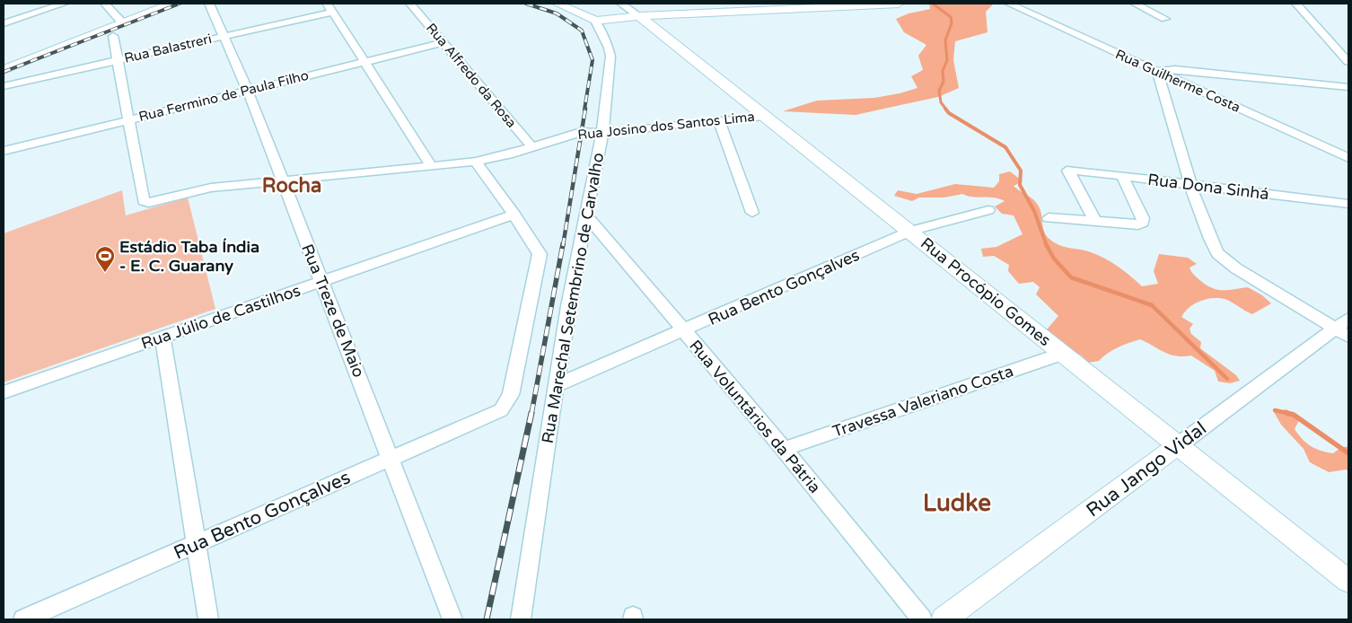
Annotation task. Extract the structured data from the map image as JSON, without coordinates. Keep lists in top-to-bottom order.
{
  "streets": {
    "street": [
      "Rua Balastreri",
      "Rua Alfredo da Rosa",
      "Rua Guilherme Costa",
      "Rua Fermino de Paula Filho",
      "Rua Josino dos Santos Lima",
      "Rua Dona Sinhá",
      "Rua Bento Gonçalves",
      "Rua Procópio Gomes",
      "Rua Marechal Setembrino de Carvalho",
      "Rua Treze de Maio",
      "Rua Júlio de Castilhos",
      "Travessa Valeriano Costa",
      "Rua Voluntários da Pátria",
      "Rua Jango Vidal"
    ]
  },
  "crossings": [
    ["Rua Balastreri", "Rua Treze de Maio"],
    ["Rua Alfredo da Rosa", "Rua Fermino de Paula Filho"],
    ["Rua Alfredo da Rosa", "Rua Josino dos Santos Lima"],
    ["Rua Fermino de Paula Filho", "Rua Josino dos Santos Lima"],
    ["Rua Fermino de Paula Filho", "Rua Treze de Maio"],
    ["Rua Josino dos Santos Lima", "Rua Procópio Gomes"],
    ["Rua Josino dos Santos Lima", "Rua Marechal Setembrino de Carvalho"],
    ["Rua Josino dos Santos Lima", "Rua Treze de Maio"],
    ["Rua Bento Gonçalves", "Rua Procópio Gomes"],
    ["Rua Bento Gonçalves", "Rua Marechal Setembrino de Carvalho"],
    ["Rua Bento Gonçalves", "Rua Treze de Maio"],
    ["Rua Bento Gonçalves", "Rua Voluntários da Pátria"],
    ["Rua Procópio Gomes", "Travessa Valeriano Costa"],
    ["Rua Procópio Gomes", "Rua Jango Vidal"],
    ["Rua Marechal Setembrino de Carvalho", "Rua Voluntários da Pátria"],
    ["Rua Treze de Maio", "Rua Júlio de Castilhos"],
    ["Travessa Valeriano Costa", "Rua Voluntários da Pátria"]
  ],
  "districts": ["Rocha", "Ludke"],
  "places": {
    "sports": ["Estádio Taba Índia - E. C. Guarany"]
  }
}
